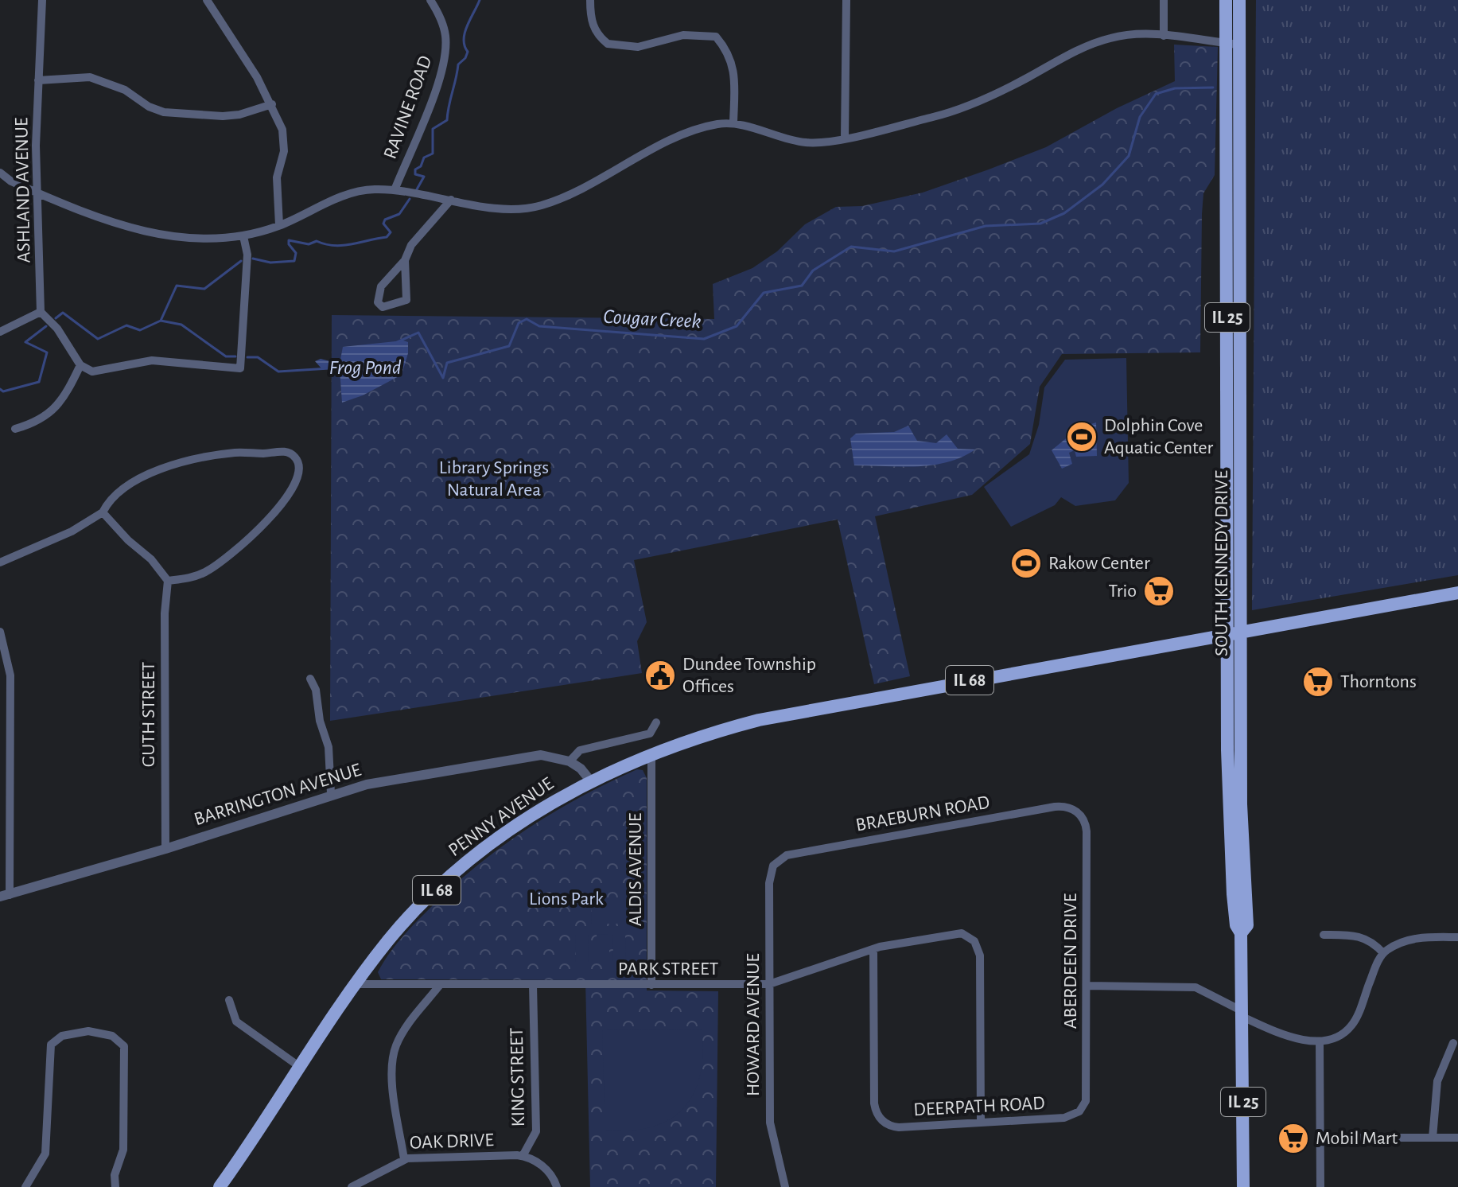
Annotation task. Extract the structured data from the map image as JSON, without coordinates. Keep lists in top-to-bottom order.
{
  "streets": {
    "main road": [
      "IL 25",
      "SOUTH KENNEDY DRIVE",
      "IL 68",
      "PENNY AVENUE"
    ],
    "street": [
      "RAVINE ROAD",
      "ASHLAND AVENUE",
      "GUTH STREET",
      "BARRINGTON AVENUE",
      "BRAEBURN ROAD",
      "ALDIS AVENUE",
      "ABERDEEN DRIVE",
      "PARK STREET",
      "HOWARD AVENUE",
      "KING STREET",
      "DEERPATH ROAD",
      "OAK DRIVE"
    ]
  },
  "crossings": [
    ["SOUTH KENNEDY DRIVE", "IL 68"],
    ["SOUTH KENNEDY DRIVE", "PENNY AVENUE"],
    ["IL 68", "PENNY AVENUE"],
    ["GUTH STREET", "BARRINGTON AVENUE"],
    ["BRAEBURN ROAD", "ABERDEEN DRIVE"],
    ["BRAEBURN ROAD", "HOWARD AVENUE"],
    ["PENNY AVENUE", "ALDIS AVENUE"],
    ["PENNY AVENUE", "PARK STREET"],
    ["ALDIS AVENUE", "PARK STREET"],
    ["ABERDEEN DRIVE", "DEERPATH ROAD"],
    ["PARK STREET", "HOWARD AVENUE"],
    ["PARK STREET", "KING STREET"],
    ["PARK STREET", "DEERPATH ROAD"],
    ["KING STREET", "OAK DRIVE"]
  ],
  "water": ["Cougar Creek", "Frog Pond"],
  "parks": ["Library Springs Natural Area", "Lions Park"],
  "places": {
    "sports": ["Dolphin Cove Aquatic Center", "Rakow Center"],
    "supermarket": ["Trio", "Thorntons", "Mobil Mart"],
    "public building": ["Dundee Township Offices"]
  }
}
